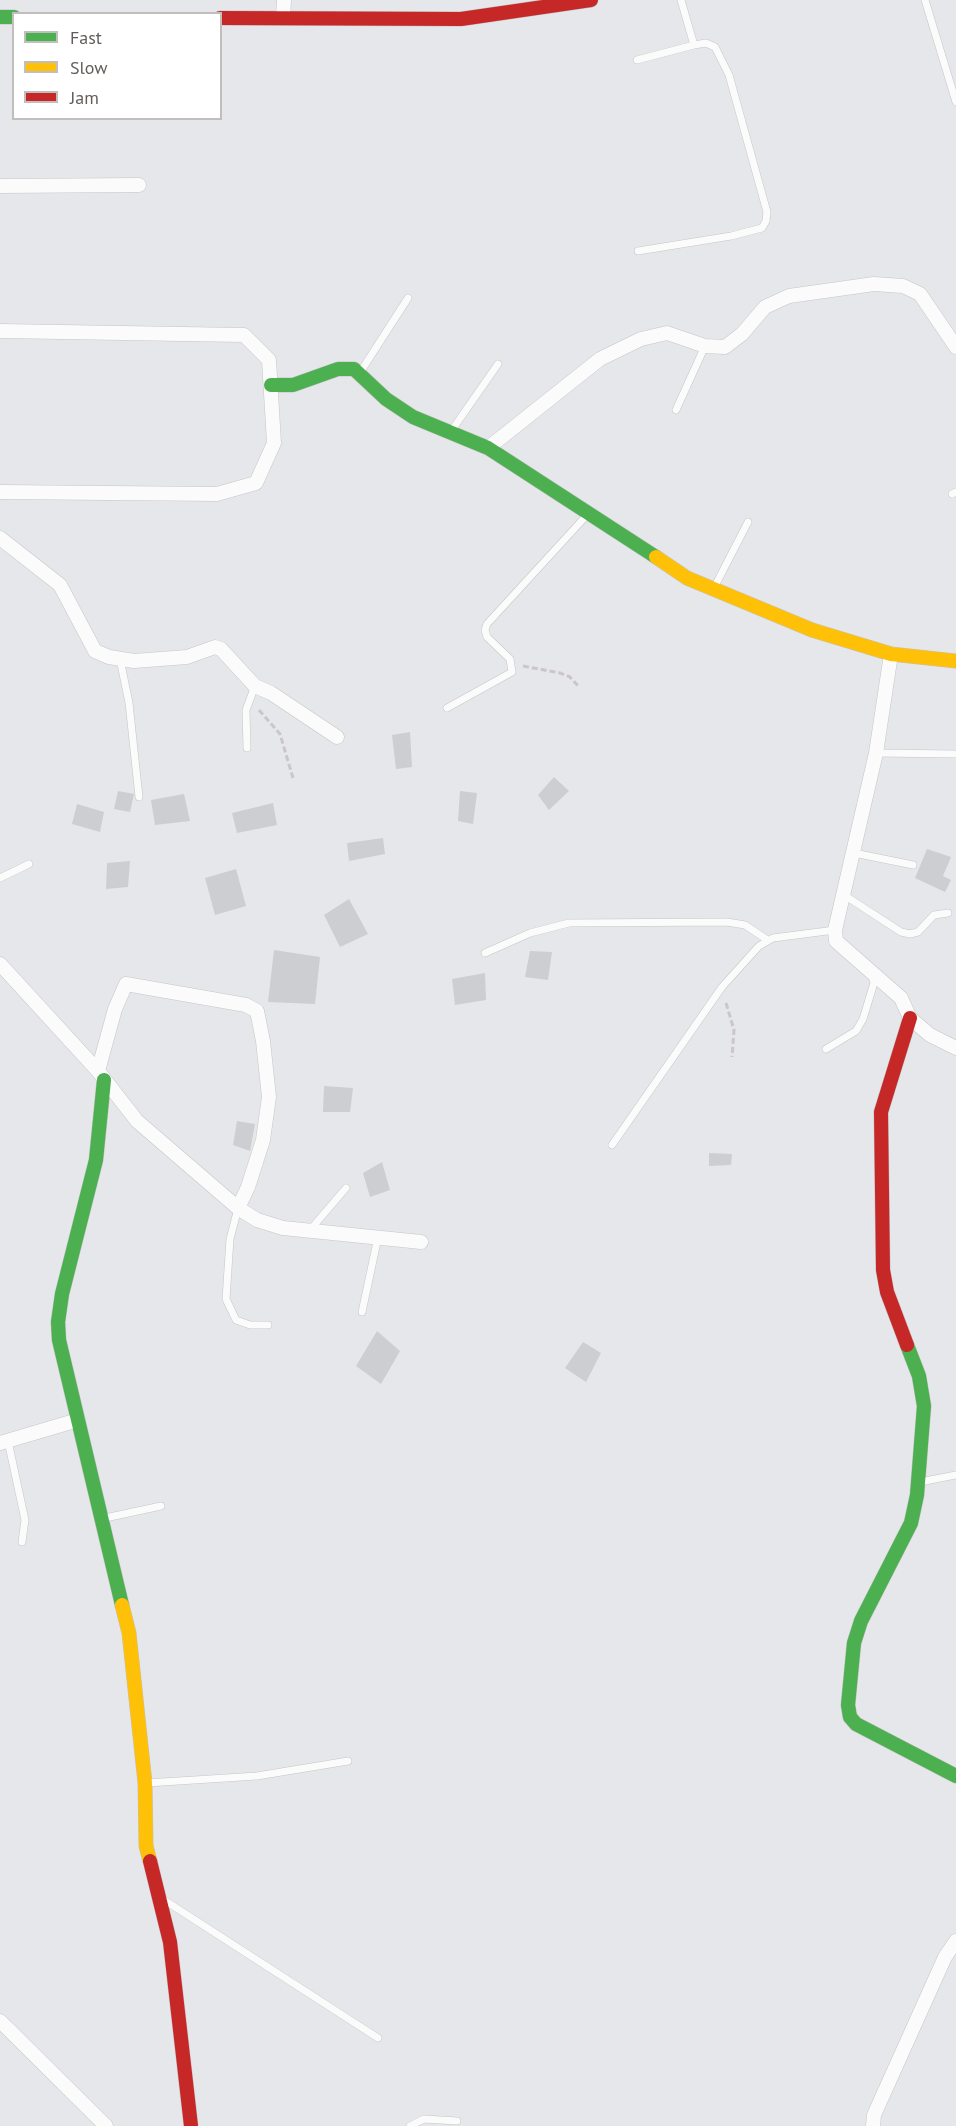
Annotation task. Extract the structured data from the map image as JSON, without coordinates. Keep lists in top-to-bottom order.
{
  "legend": ["Fast", "Slow", "Jam"]
}
